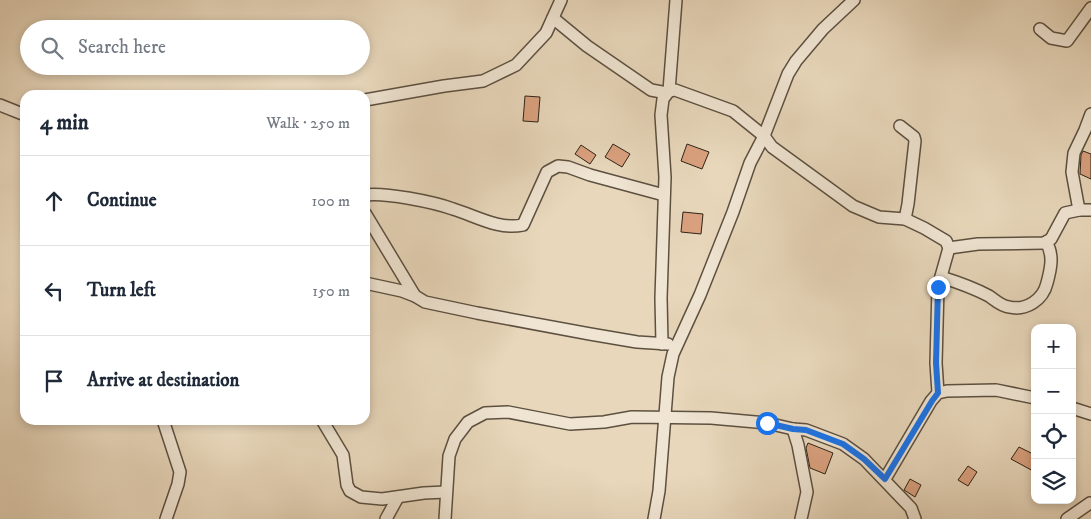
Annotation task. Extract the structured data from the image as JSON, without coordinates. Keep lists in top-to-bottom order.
{
  "page": {
    "search": "Search here",
    "heading": ["4 min", "Walk · 250 m"],
    "list": [
      ["Continue", "100 m"],
      ["Turn left", "150 m"],
      "Arrive at destination"
    ],
    "map_buttons": ["+", "−"]
  }
}
